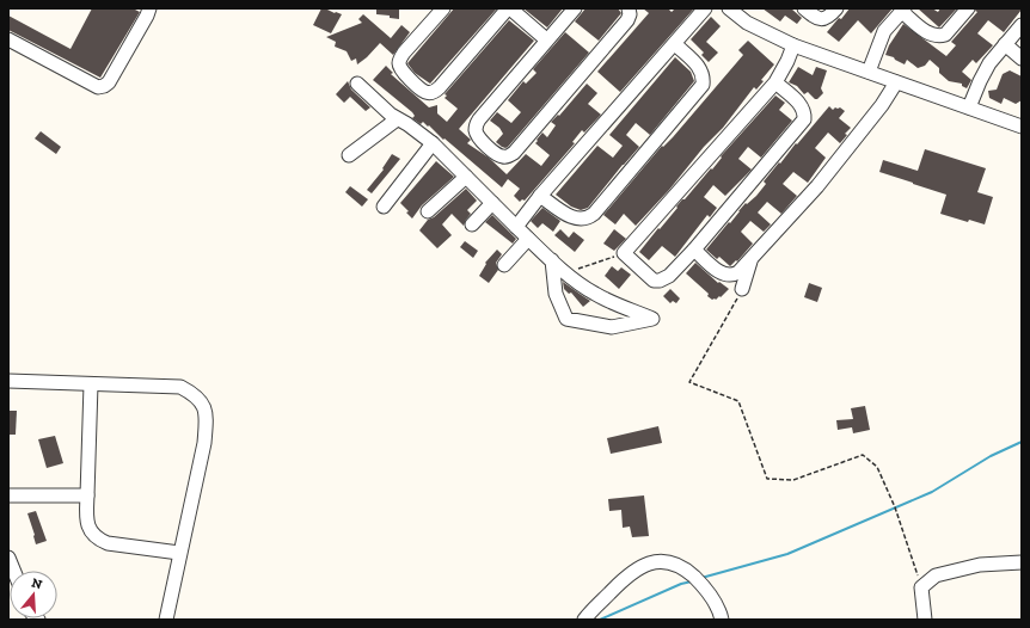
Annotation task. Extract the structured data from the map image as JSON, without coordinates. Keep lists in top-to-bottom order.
{
  "north": "top"
}
